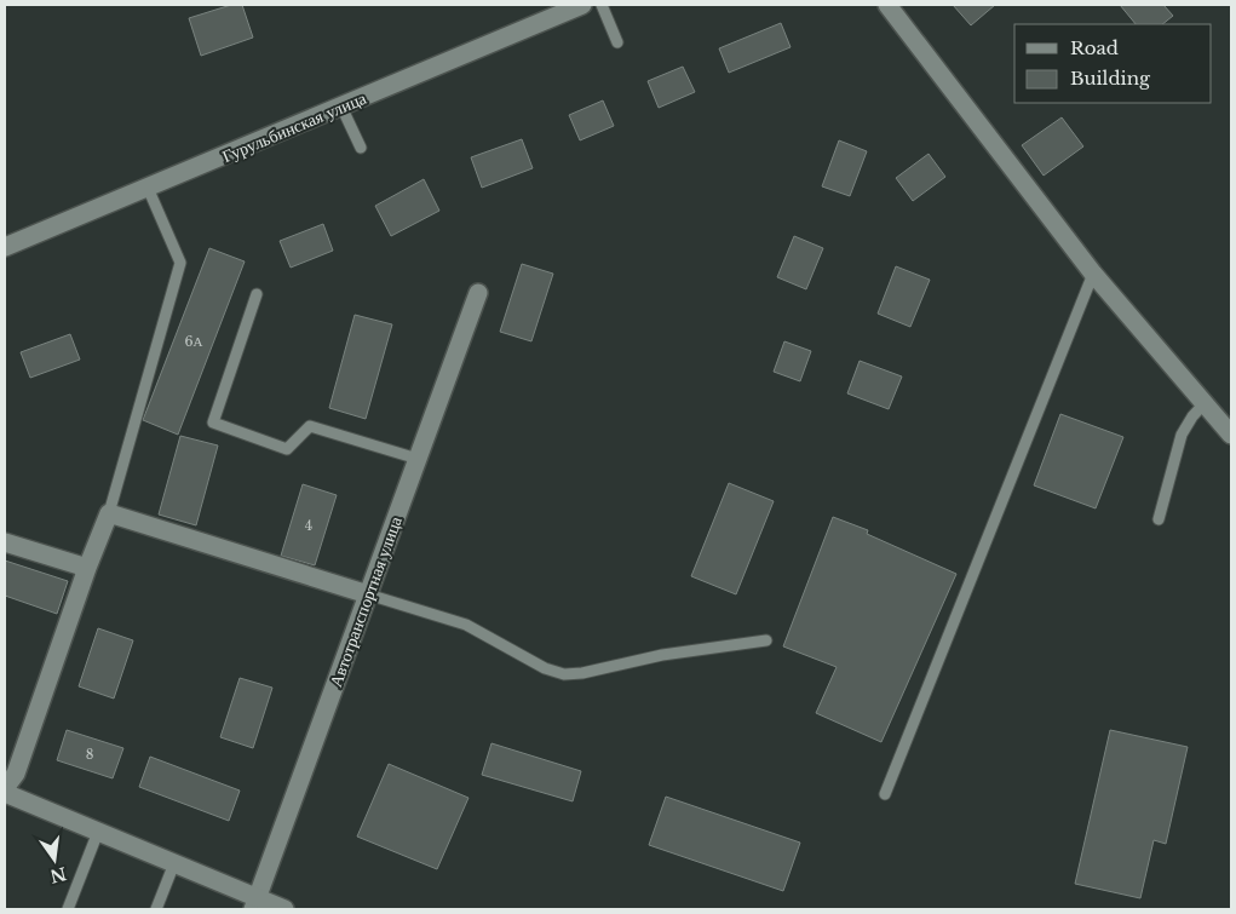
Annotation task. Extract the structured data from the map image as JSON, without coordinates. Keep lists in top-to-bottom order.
{
  "streets": {
    "street": ["Гурульбинская улица", "Автотранспортная улица"]
  },
  "house_numbers": ["6А", "4", "8"],
  "legend": ["Road", "Building"],
  "north": "bottom"
}
